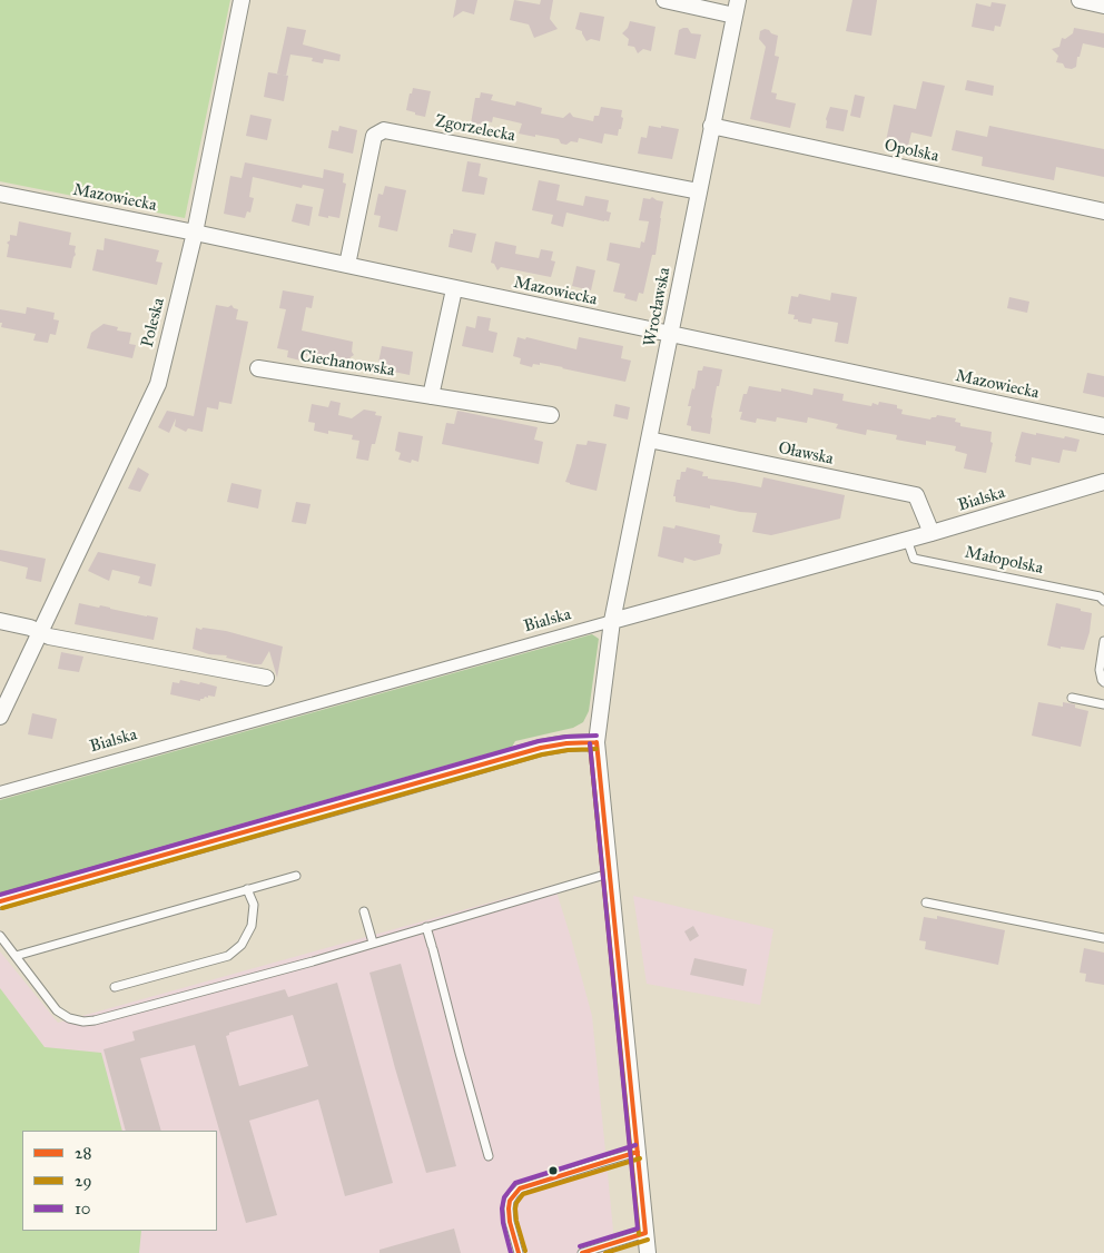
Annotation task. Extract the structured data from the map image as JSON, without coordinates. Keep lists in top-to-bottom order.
{
  "streets": {
    "street": [
      "Zgorzelecka",
      "Opolska",
      "Mazowiecka",
      "Wrocławska",
      "Poleska",
      "Ciechanowska",
      "Oławska",
      "Bialska"
    ],
    "lane": ["Małopolska"]
  },
  "crossings": [
    ["Zgorzelecka", "Mazowiecka"],
    ["Zgorzelecka", "Wrocławska"],
    ["Opolska", "Wrocławska"],
    ["Mazowiecka", "Wrocławska"],
    ["Mazowiecka", "Poleska"],
    ["Wrocławska", "Oławska"],
    ["Wrocławska", "Bialska"],
    ["Oławska", "Bialska"],
    ["Bialska", "Małopolska"]
  ],
  "lines": ["transit line 10", "transit line 28", "transit line 29"],
  "legend": ["28", "29", "10"]
}
